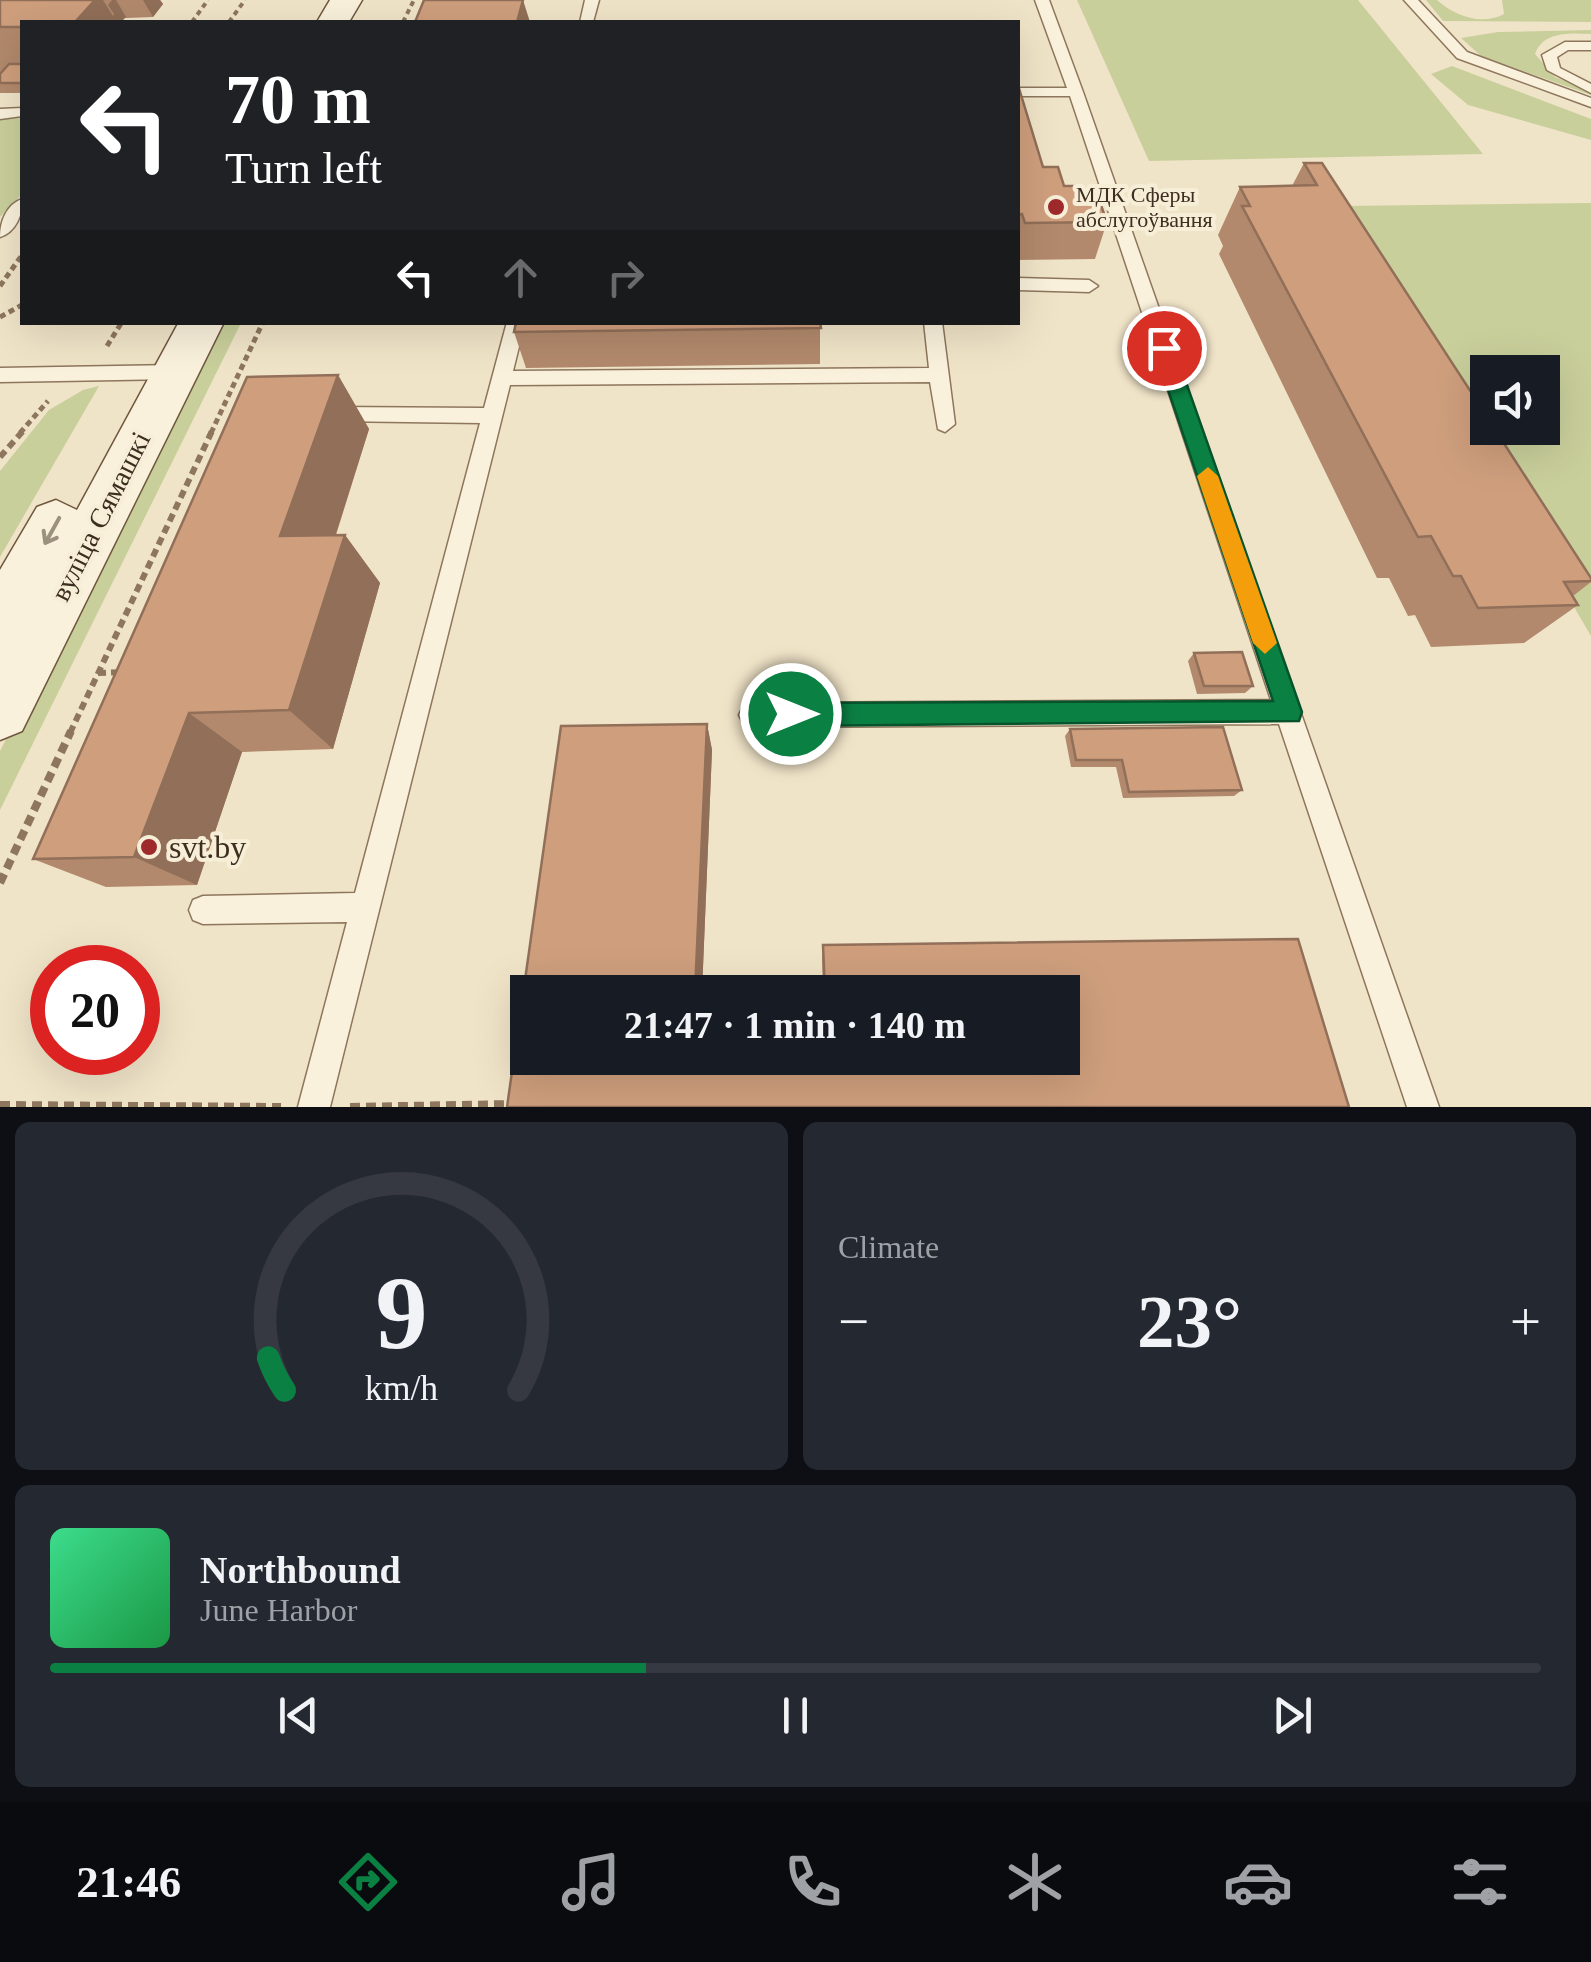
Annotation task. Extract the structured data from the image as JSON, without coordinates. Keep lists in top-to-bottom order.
{
  "streets": {
    "main road": ["вуліца Сямашкі"]
  },
  "places": ["МДК Сферы абслугоўвання", "svt.by"],
  "page": {
    "turn": ["70 m", "Turn left"],
    "limit": "20",
    "trip": "21:47 · 1 min · 140 m",
    "tile": "Climate",
    "heat": ["−", "23°", "+"],
    "song": ["Northbound", "June Harbor"],
    "tabs": "21:46",
    "gauge": ["9", "km/h"]
  }
}
